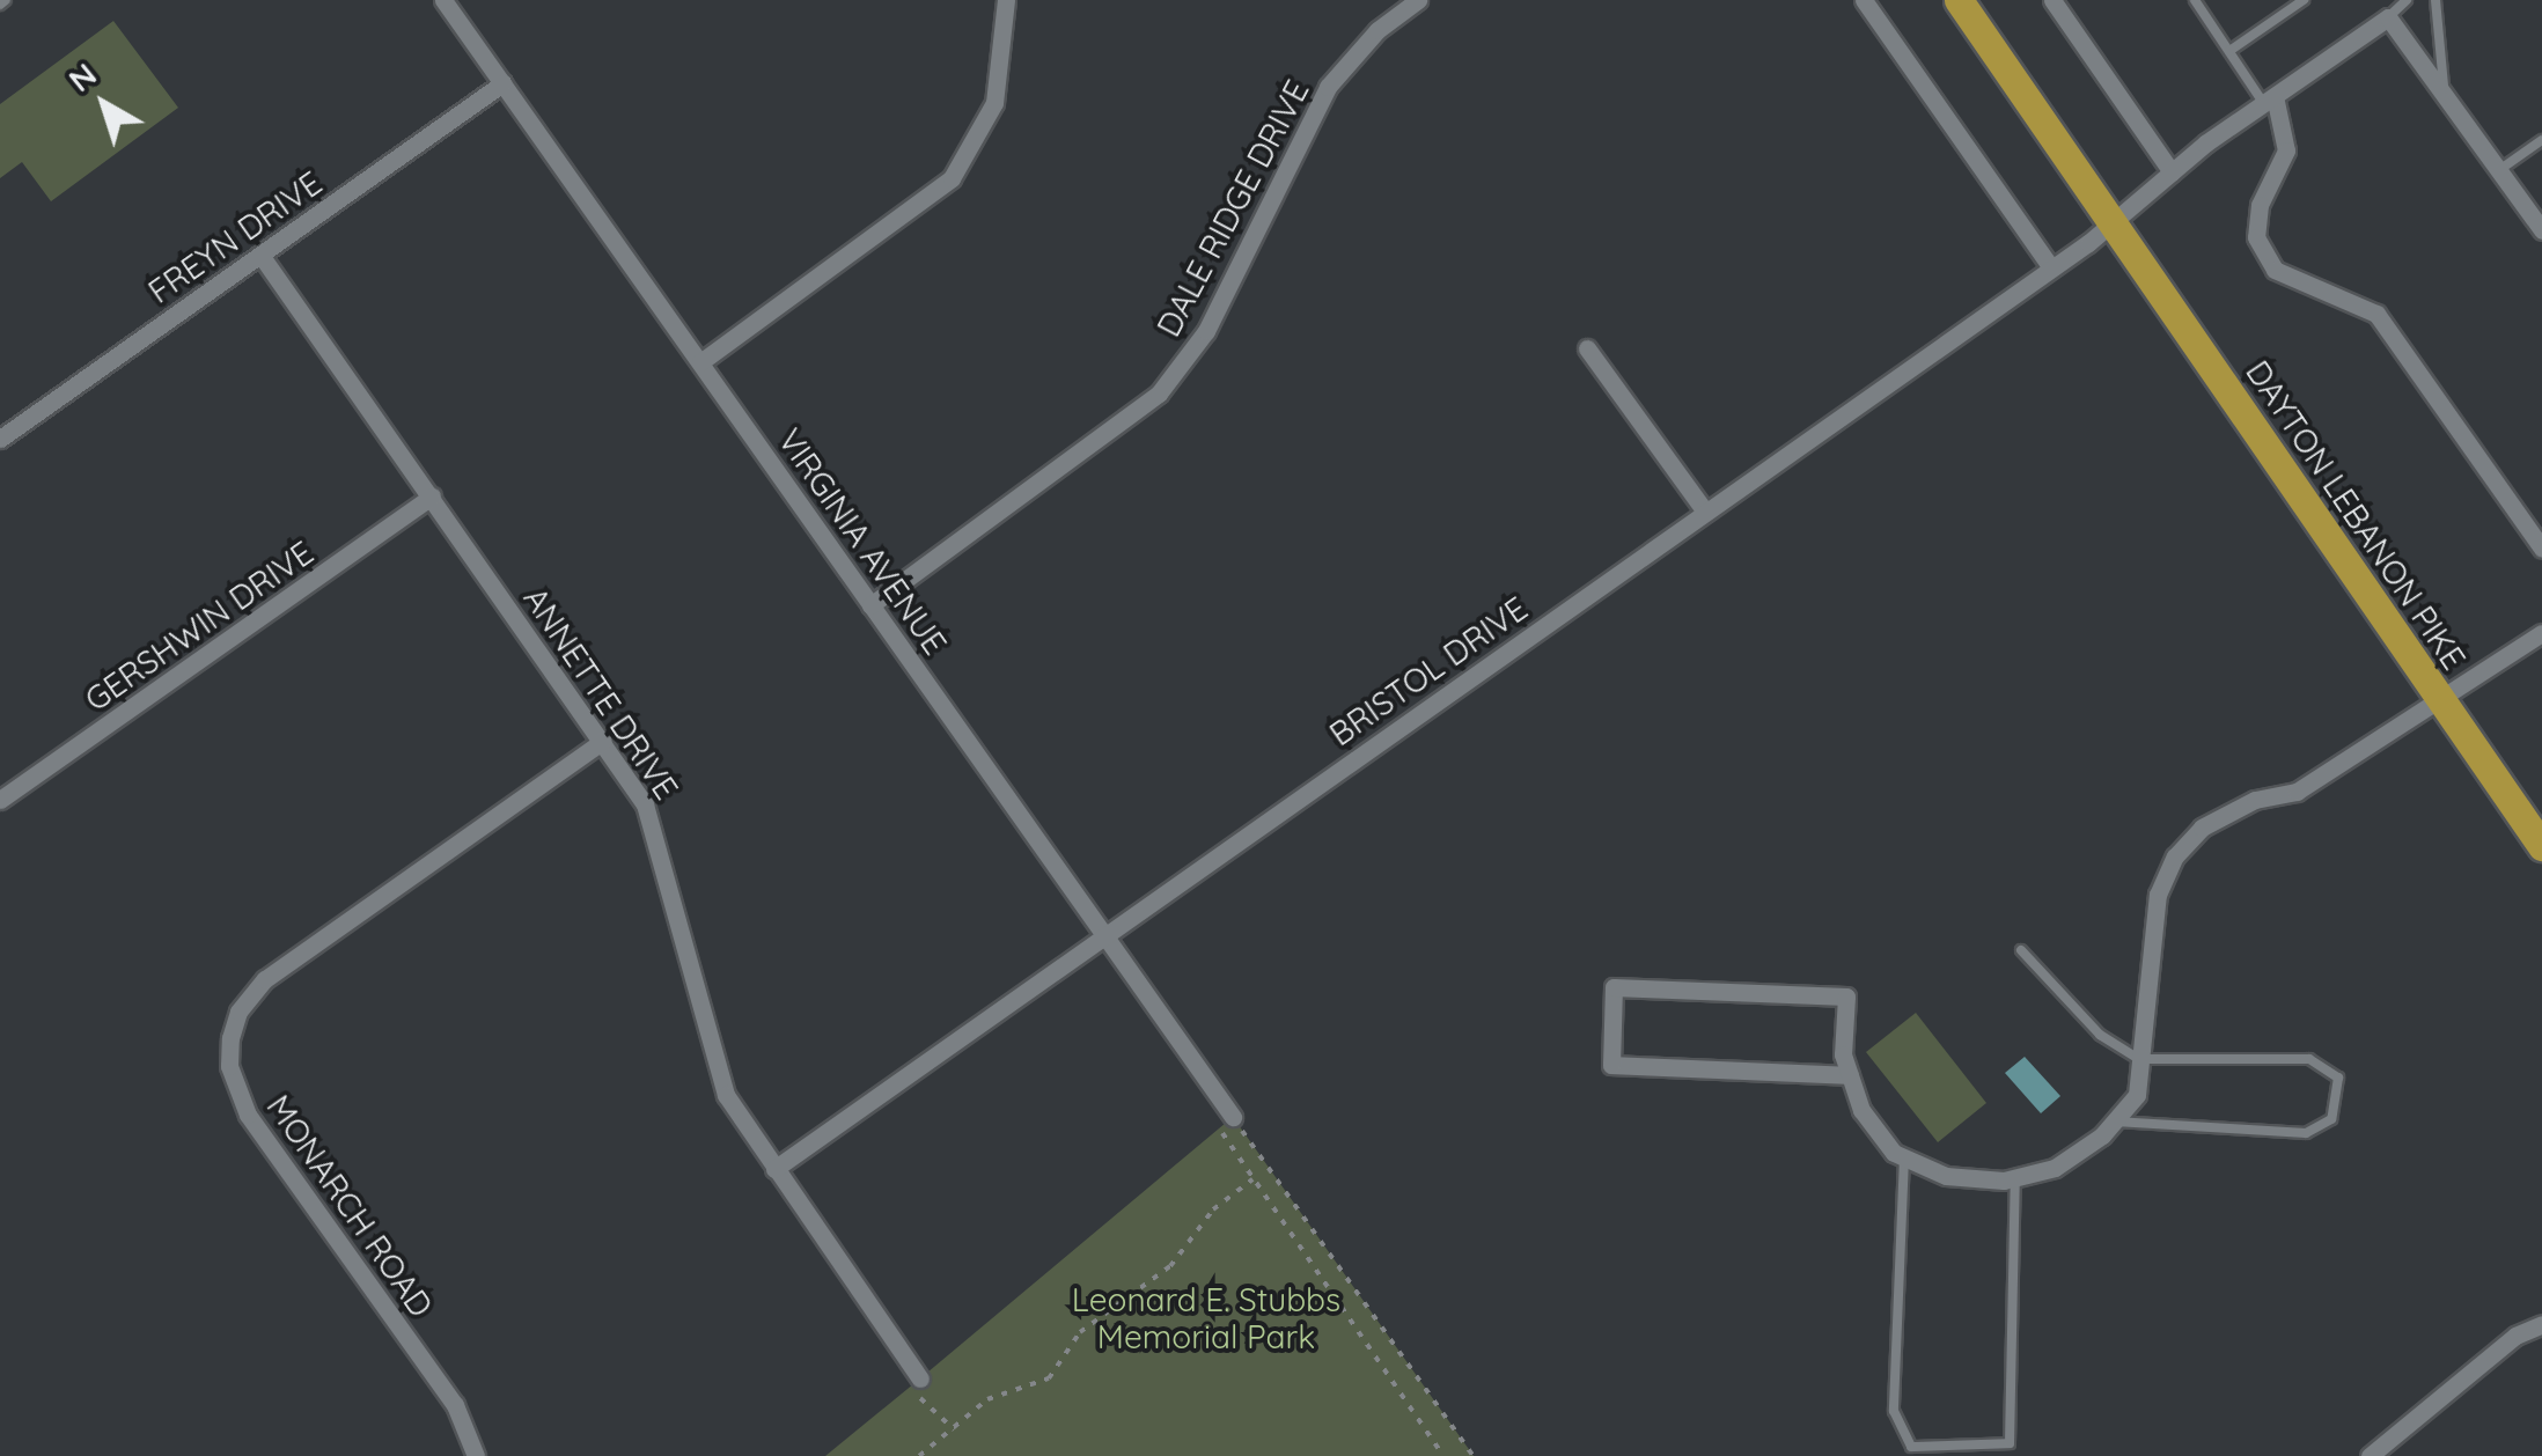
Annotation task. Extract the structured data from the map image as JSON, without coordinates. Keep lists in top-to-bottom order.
{
  "streets": {
    "main road": ["DAYTON LEBANON PIKE"],
    "street": [
      "DALE RIDGE DRIVE",
      "FREYN DRIVE",
      "VIRGINIA AVENUE",
      "GERSHWIN DRIVE",
      "BRISTOL DRIVE",
      "ANNETTE DRIVE",
      "MONARCH ROAD"
    ]
  },
  "crossings": [
    ["DALE RIDGE DRIVE", "VIRGINIA AVENUE"],
    ["FREYN DRIVE", "VIRGINIA AVENUE"],
    ["FREYN DRIVE", "ANNETTE DRIVE"],
    ["DAYTON LEBANON PIKE", "BRISTOL DRIVE"],
    ["VIRGINIA AVENUE", "BRISTOL DRIVE"],
    ["GERSHWIN DRIVE", "ANNETTE DRIVE"],
    ["BRISTOL DRIVE", "ANNETTE DRIVE"],
    ["ANNETTE DRIVE", "MONARCH ROAD"]
  ],
  "parks": ["Leonard E. Stubbs Memorial Park"],
  "north": "top left"
}
